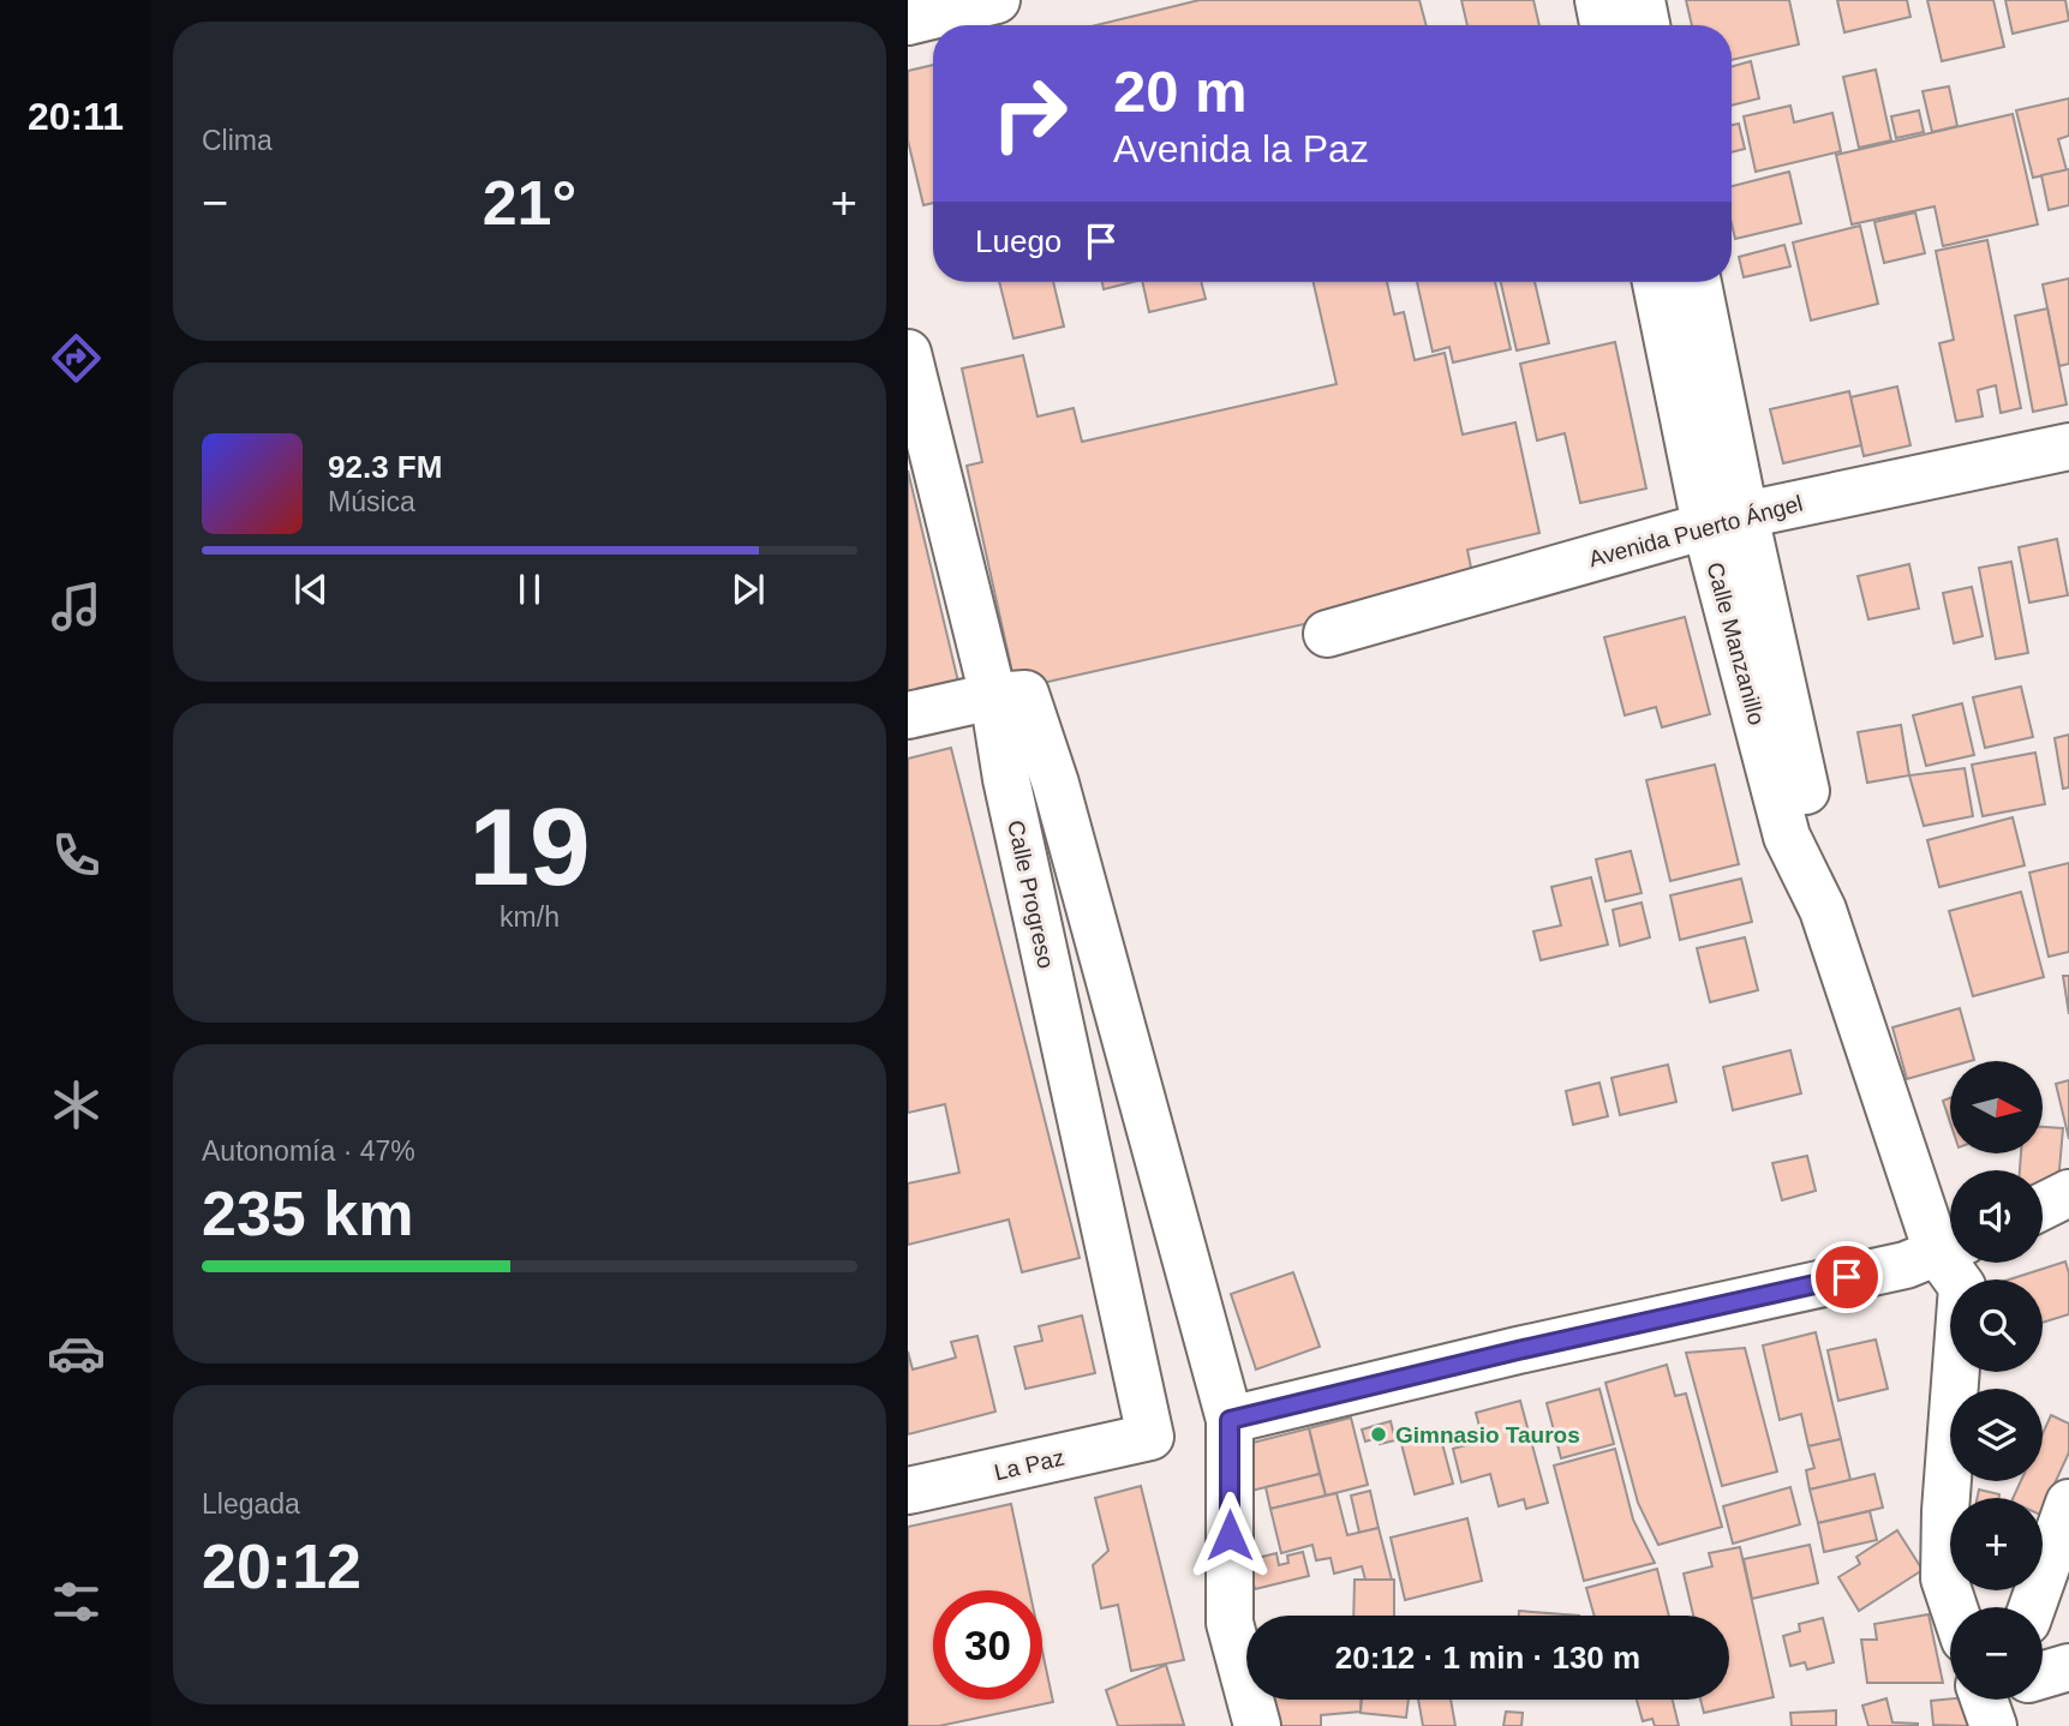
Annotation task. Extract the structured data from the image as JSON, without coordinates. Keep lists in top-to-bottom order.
{
  "streets": {
    "street": [
      "Avenida Puerto Ángel",
      "Calle Manzanillo",
      "Calle Progreso",
      "La Paz"
    ]
  },
  "crossings": [
    ["Avenida Puerto Ángel", "Calle Manzanillo"],
    ["Calle Progreso", "La Paz"]
  ],
  "places": ["Gimnasio Tauros"],
  "north": "right",
  "page": {
    "tabs": "20:11",
    "tile": [
      "Clima",
      ["19", "km/h"],
      ["Autonomía · 47%", "235 km"],
      ["Llegada", "20:12"]
    ],
    "turn": ["20 m", "Avenida la Paz"],
    "heat": ["−", "21°", "+"],
    "then": "Luego",
    "song": ["92.3 FM", "Música"],
    "map_buttons": ["+", "−"],
    "limit": "30",
    "trip": "20:12 · 1 min · 130 m"
  }
}
